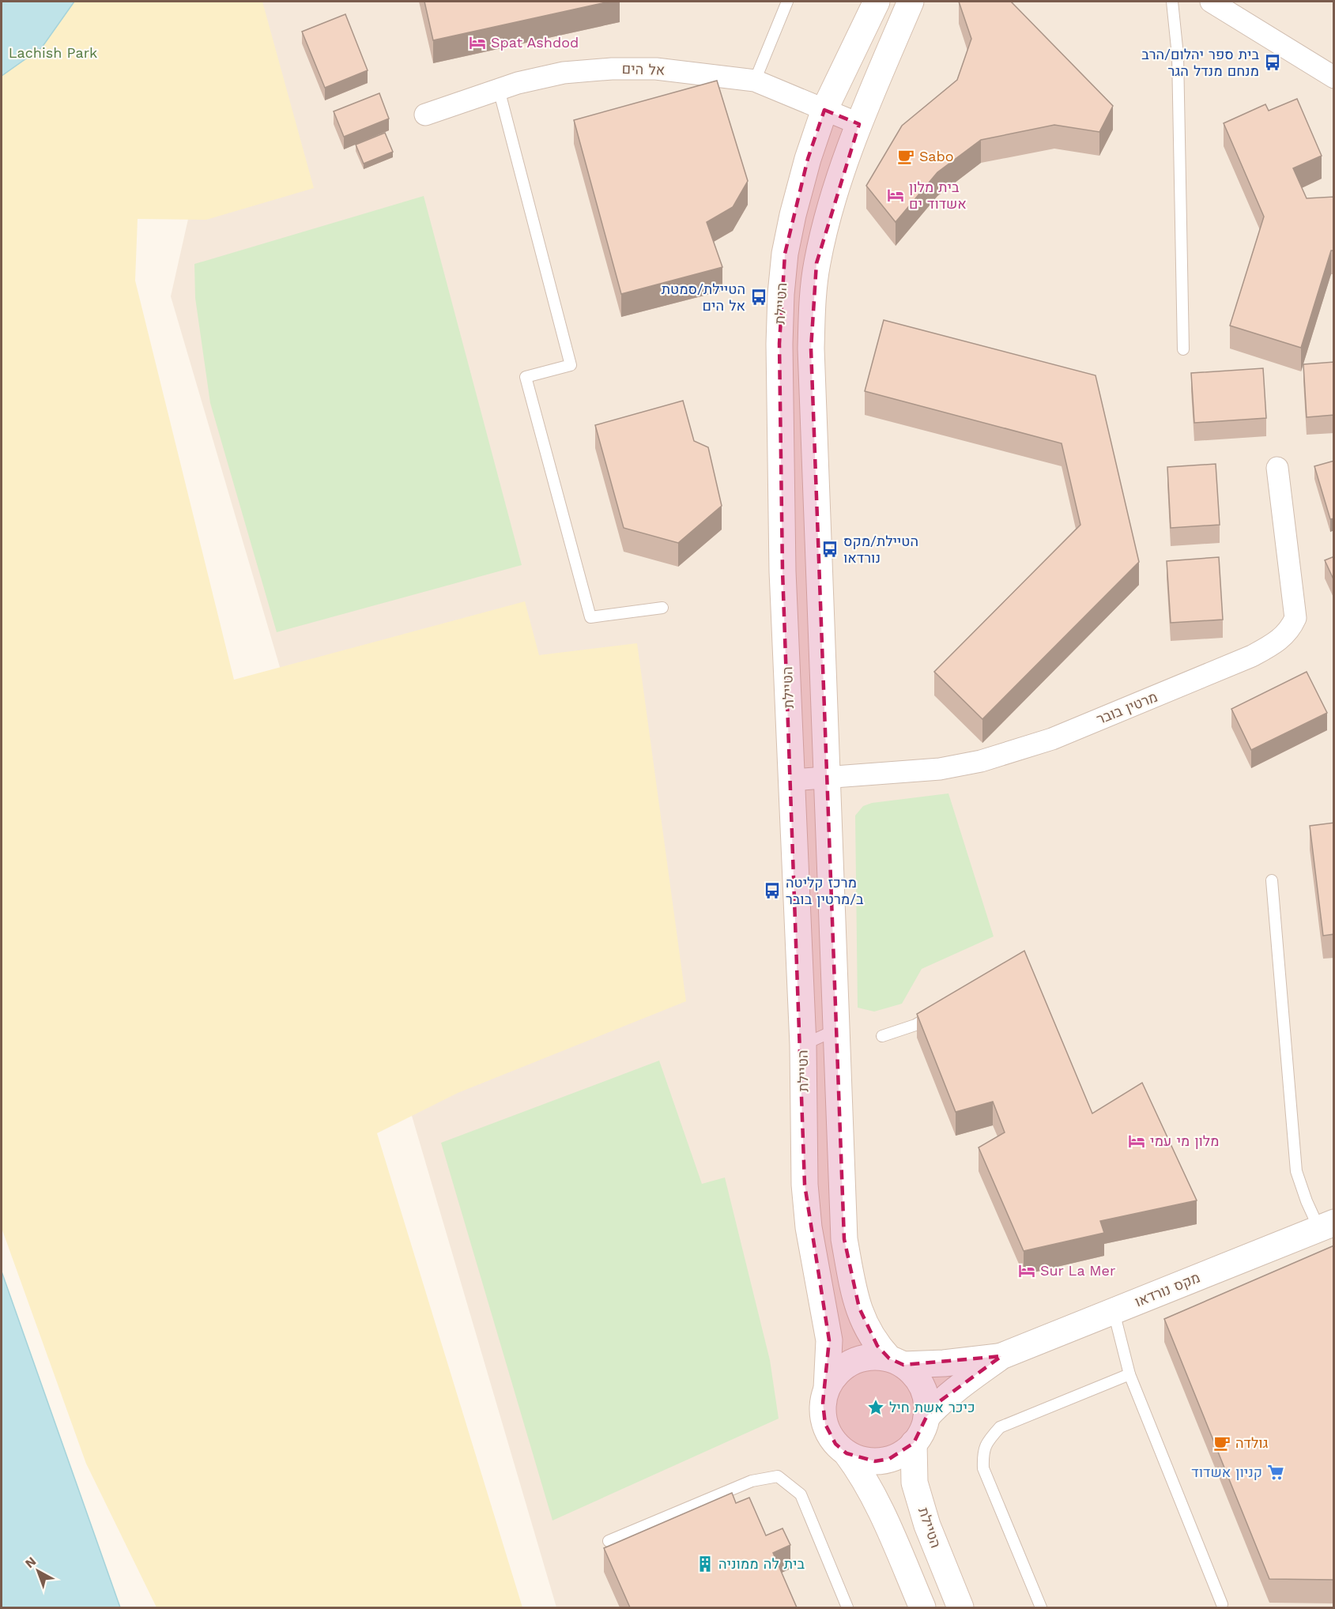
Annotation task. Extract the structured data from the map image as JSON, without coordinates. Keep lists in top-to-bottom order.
{
  "streets": {
    "main road": ["הטיילת", "מקס נורדאו"],
    "street": ["אל הים", "מרטין בובר"]
  },
  "crossings": [
    ["אל הים", "הטיילת"],
    ["הטיילת", "מרטין בובר"],
    ["הטיילת", "מקס נורדאו"]
  ],
  "parks": ["Lachish Park"],
  "places": {
    "hotel": [
      "Spat Ashdod",
      "בית מלון אשדוד ים",
      "מלון מי עמי",
      "Sur La Mer"
    ],
    "bus stop": [
      "בית ספר יהלום/הרב מנחם מנדל הגר",
      "הטיילת/סמטת אל הים",
      "הטיילת/מקס נורדאו",
      "מרכז קליטה ב/מרטין בובר"
    ],
    "cafe": ["Sabo", "גולדה"],
    "place": ["כיכר אשת חיל"],
    "supermarket": ["קניון אשדוד"],
    "building": ["בית לה ממוניה"]
  },
  "north": "top left"
}
